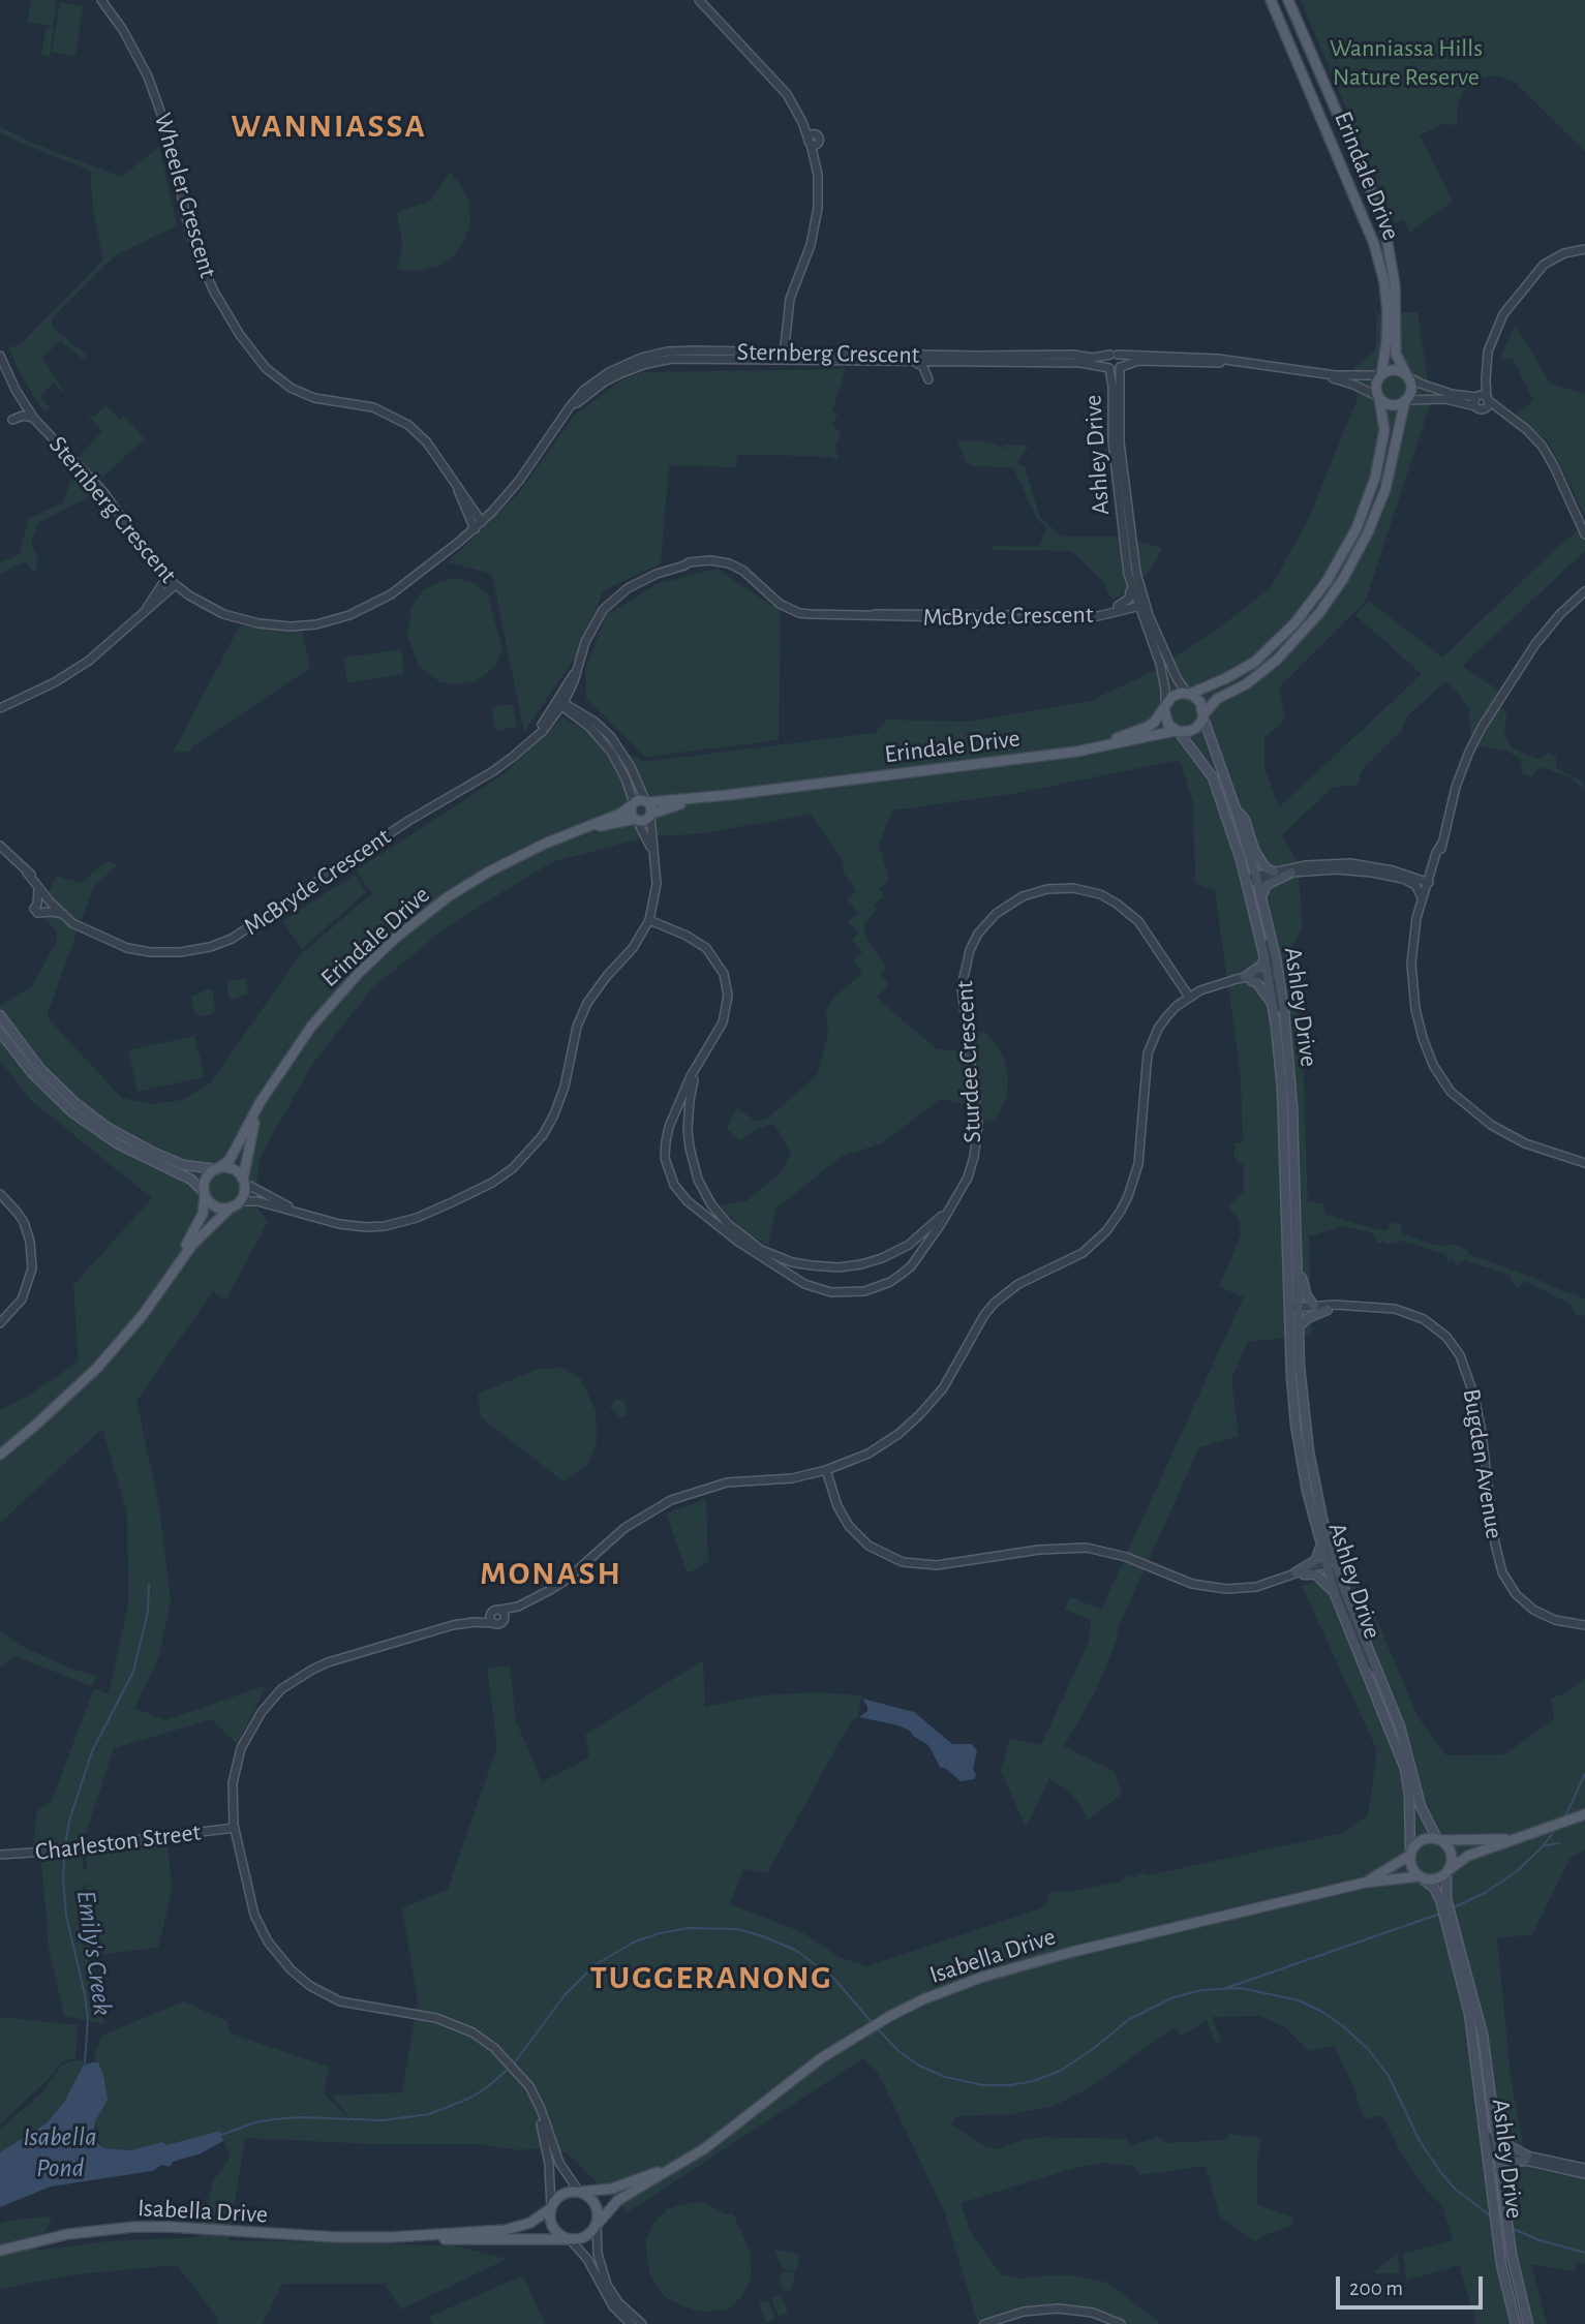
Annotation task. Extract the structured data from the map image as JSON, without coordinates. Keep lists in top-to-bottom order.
{
  "streets": {
    "main road": ["Erindale Drive", "Ashley Drive", "Isabella Drive"],
    "street": [
      "Wheeler Crescent",
      "Sternberg Crescent",
      "McBryde Crescent",
      "Sturdee Crescent",
      "Bugden Avenue",
      "Charleston Street"
    ]
  },
  "crossings": [
    ["Erindale Drive", "Sternberg Crescent"],
    ["Erindale Drive", "Ashley Drive"],
    ["Wheeler Crescent", "Sternberg Crescent"],
    ["Sternberg Crescent", "Ashley Drive"],
    ["Ashley Drive", "McBryde Crescent"],
    ["Ashley Drive", "Bugden Avenue"],
    ["Ashley Drive", "Isabella Drive"]
  ],
  "districts": ["WANNIASSA", "MONASH", "TUGGERANONG"],
  "water": ["Emily's Creek", "Isabella Pond"],
  "parks": ["Wanniassa Hills Nature Reserve"],
  "scale_bar": "200 m"
}
